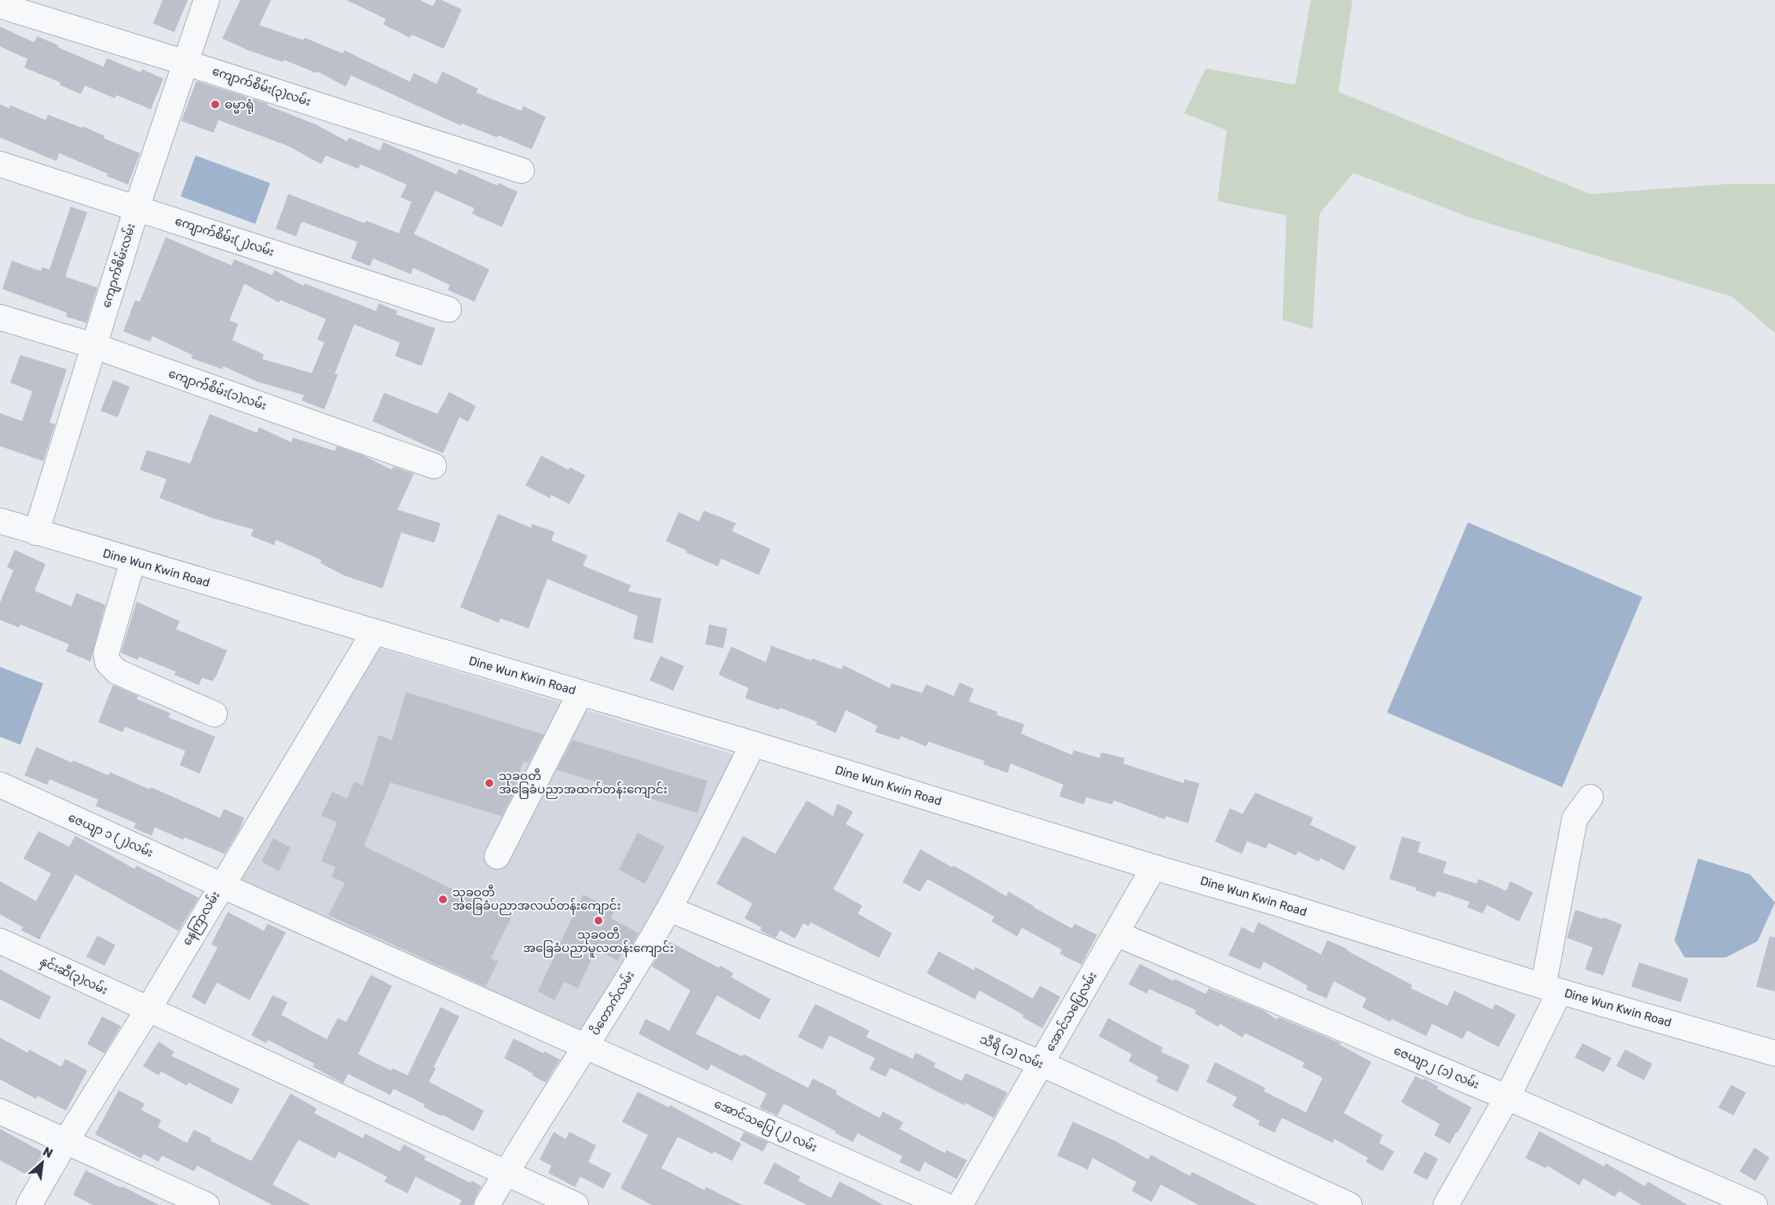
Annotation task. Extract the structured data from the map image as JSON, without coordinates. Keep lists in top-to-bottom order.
{
  "streets": {
    "street": [
      "ကျောက်စိမ်း(၃)လမ်း",
      "ကျောက်စိမ်း(၂)လမ်း",
      "ကျောက်စိမ်းလမ်း",
      "ကျောက်စိမ်း(၁)လမ်း",
      "Dine Wun Kwin Road",
      "ဇေယျာ ၁ (၂)လမ်း",
      "နေကြာလမ်း",
      "နှင်းဆီ(၃)လမ်း",
      "ပိတောက်လမ်း",
      "အောင်သပြေလမ်း",
      "သီရိ (၁) လမ်း",
      "ဇေယျာ၂ (၁) လမ်း",
      "အောင်သပြေ (၂) လမ်း"
    ]
  },
  "crossings": [
    ["ကျောက်စိမ်း(၃)လမ်း", "ကျောက်စိမ်းလမ်း"],
    ["ကျောက်စိမ်း(၂)လမ်း", "ကျောက်စိမ်းလမ်း"],
    ["ကျောက်စိမ်းလမ်း", "ကျောက်စိမ်း(၁)လမ်း"],
    ["ကျောက်စိမ်းလမ်း", "Dine Wun Kwin Road"],
    ["Dine Wun Kwin Road", "နေကြာလမ်း"],
    ["Dine Wun Kwin Road", "ပိတောက်လမ်း"],
    ["Dine Wun Kwin Road", "အောင်သပြေလမ်း"],
    ["ဇေယျာ ၁ (၂)လမ်း", "နေကြာလမ်း"],
    ["ဇေယျာ ၁ (၂)လမ်း", "ပိတောက်လမ်း"],
    ["ဇေယျာ ၁ (၂)လမ်း", "အောင်သပြေ (၂) လမ်း"],
    ["နေကြာလမ်း", "နှင်းဆီ(၃)လမ်း"],
    ["နှင်းဆီ(၃)လမ်း", "ပိတောက်လမ်း"],
    ["ပိတောက်လမ်း", "သီရိ (၁) လမ်း"],
    ["ပိတောက်လမ်း", "အောင်သပြေ (၂) လမ်း"],
    ["အောင်သပြေလမ်း", "သီရိ (၁) လမ်း"],
    ["အောင်သပြေလမ်း", "ဇေယျာ၂ (၁) လမ်း"]
  ],
  "places": [
    "ဓမ္မာရုံ",
    "သုခဝတီ အခြေခံပညာအထက်တန်းကျောင်း",
    "သုခဝတီ အခြေခံပညာအလယ်တန်းကျောင်း",
    "သုခဝတီ အခြေခံပညာမူလတန်းကျောင်း"
  ],
  "north": "top right"
}
